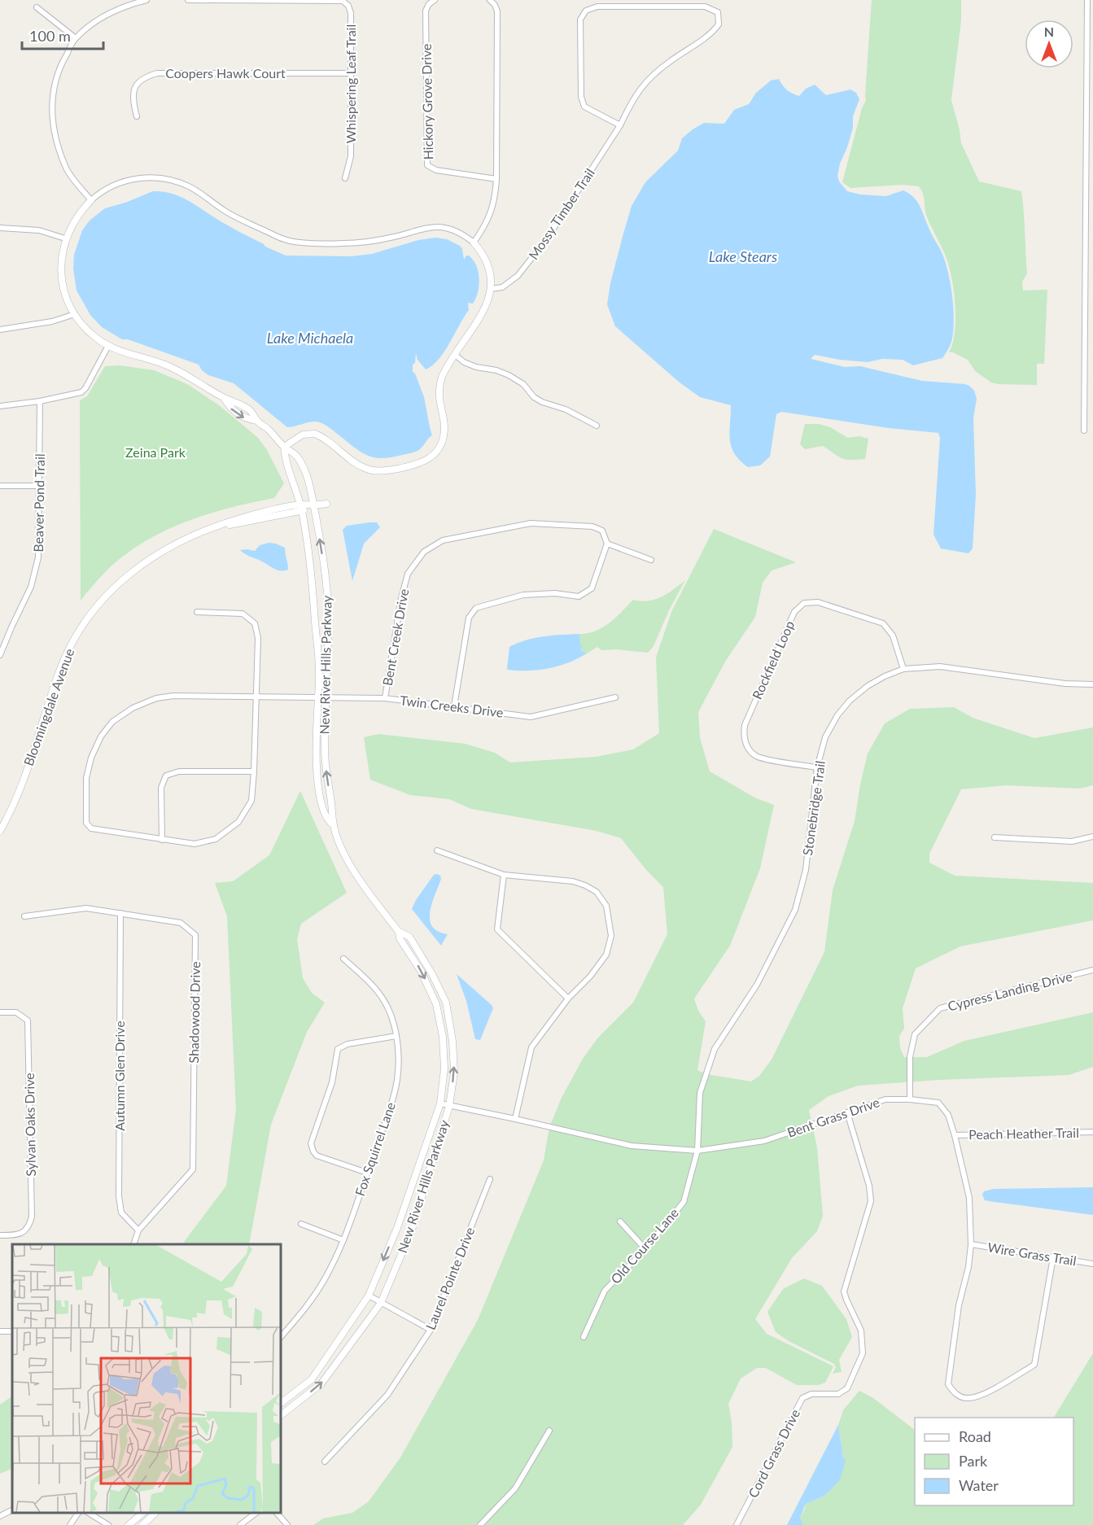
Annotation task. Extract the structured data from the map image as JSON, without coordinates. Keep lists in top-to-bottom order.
{
  "streets": {
    "street": [
      "Coopers Hawk Court",
      "Whispering Leaf Trail",
      "Hickory Grove Drive",
      "Mossy Timber Trail",
      "Beaver Pond Trail",
      "Bent Creek Drive",
      "Rockfield Loop",
      "New River Hills Parkway",
      "Twin Creeks Drive",
      "Bloomingdale Avenue",
      "Stonebridge Trail",
      "Cypress Landing Drive",
      "Shadowood Drive",
      "Autumn Glen Drive",
      "Bent Grass Drive",
      "Sylvan Oaks Drive",
      "Peach Heather Trail",
      "Fox Squirrel Lane",
      "Old Course Lane",
      "Wire Grass Trail",
      "Laurel Pointe Drive",
      "Cord Grass Drive"
    ]
  },
  "crossings": [
    ["Coopers Hawk Court", "Whispering Leaf Trail"],
    ["Bent Creek Drive", "Twin Creeks Drive"],
    ["Rockfield Loop", "Stonebridge Trail"],
    ["New River Hills Parkway", "Twin Creeks Drive"],
    ["New River Hills Parkway", "Bloomingdale Avenue"],
    ["New River Hills Parkway", "Bent Grass Drive"],
    ["Stonebridge Trail", "Bent Grass Drive"],
    ["Stonebridge Trail", "Old Course Lane"],
    ["Cypress Landing Drive", "Bent Grass Drive"],
    ["Shadowood Drive", "Autumn Glen Drive"],
    ["Bent Grass Drive", "Peach Heather Trail"],
    ["Bent Grass Drive", "Old Course Lane"],
    ["Bent Grass Drive", "Wire Grass Trail"],
    ["Bent Grass Drive", "Cord Grass Drive"]
  ],
  "water": ["Lake Stears", "Lake Michaela"],
  "parks": ["Zeina Park"],
  "legend": ["Road", "Park", "Water"],
  "scale_bar": "100 m",
  "north": "top"
}
